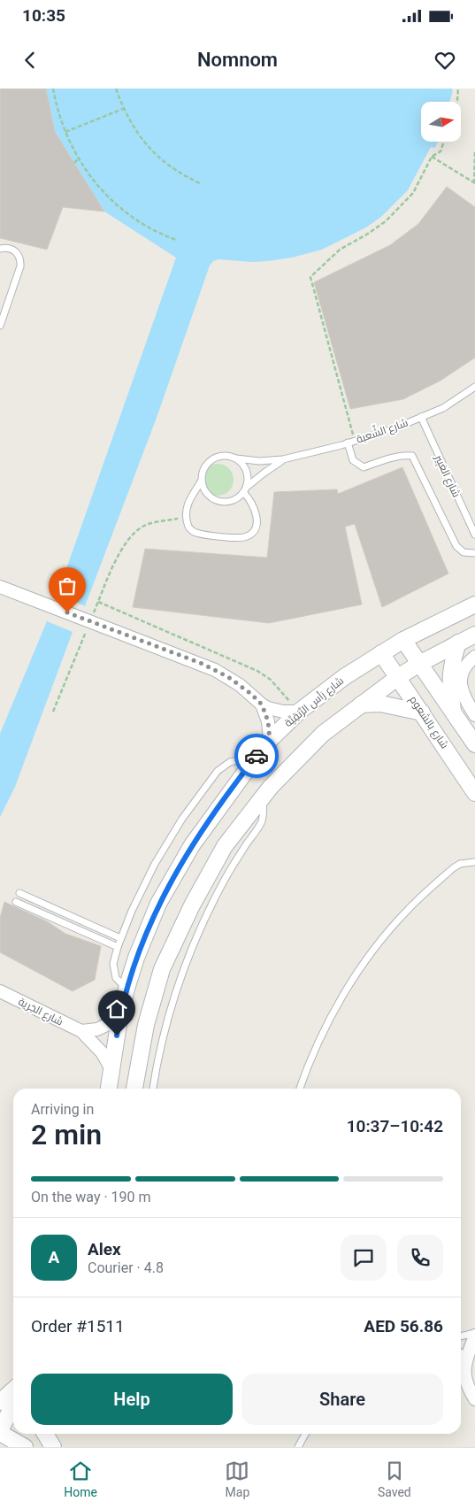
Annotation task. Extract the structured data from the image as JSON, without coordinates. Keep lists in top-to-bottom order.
{
  "streets": {
    "street": ["شارع رَأس الرَّنقِيَّة", "شارع بالشعوم", "شارع الجَرية"],
    "lane": ["شارع الشِّعبة", "شارع العَبِير"]
  },
  "crossings": [
    ["شارع الشِّعبة", "شارع العَبِير"],
    ["شارع رَأس الرَّنقِيَّة", "شارع بالشعوم"],
    ["شارع رَأس الرَّنقِيَّة", "شارع الجَرية"]
  ],
  "north": "right",
  "page": {
    "status": "10:35",
    "header": "Nomnom",
    "heading": ["2 min", "Arriving in", "10:37–10:42"],
    "panel": [
      "Alex",
      "Courier · 4.8",
      "Order #1511",
      "AED 56.86"
    ],
    "bar": "On the way · 190 m",
    "round": "A",
    "buttons": ["Help", "Share"],
    "tabs": ["Home", "Map", "Saved"]
  }
}
